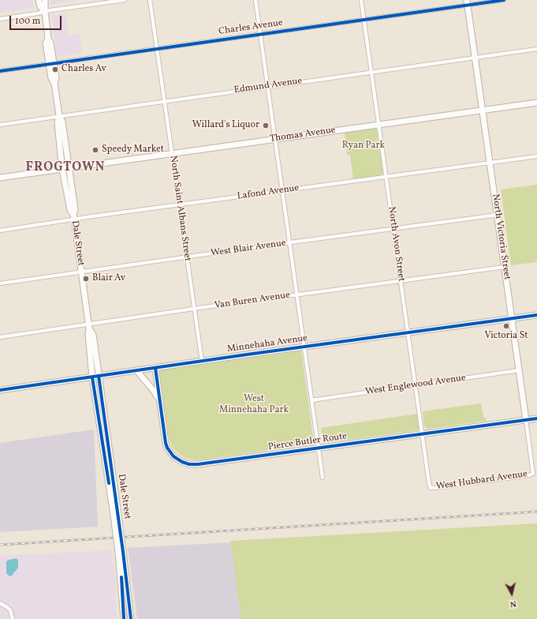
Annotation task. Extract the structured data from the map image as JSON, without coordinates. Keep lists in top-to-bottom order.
{
  "streets": {
    "main road": [
      "Thomas Avenue",
      "North Victoria Street",
      "Dale Street",
      "Minnehaha Avenue",
      "Pierce Butler Route"
    ],
    "street": [
      "Charles Avenue",
      "Edmund Avenue",
      "Lafond Avenue",
      "North Saint Albans Street",
      "North Avon Street",
      "West Blair Avenue",
      "Van Buren Avenue",
      "West Englewood Avenue",
      "West Hubbard Avenue"
    ]
  },
  "crossings": [
    ["Charles Avenue", "North Saint Albans Street"],
    ["Charles Avenue", "North Victoria Street"],
    ["Charles Avenue", "Dale Street"],
    ["Charles Avenue", "North Avon Street"],
    ["Edmund Avenue", "North Saint Albans Street"],
    ["Edmund Avenue", "North Victoria Street"],
    ["Edmund Avenue", "Dale Street"],
    ["Edmund Avenue", "North Avon Street"],
    ["Thomas Avenue", "North Saint Albans Street"],
    ["Thomas Avenue", "North Victoria Street"],
    ["Thomas Avenue", "Dale Street"],
    ["Thomas Avenue", "North Avon Street"],
    ["Lafond Avenue", "North Saint Albans Street"],
    ["Lafond Avenue", "North Victoria Street"],
    ["Lafond Avenue", "Dale Street"],
    ["Lafond Avenue", "North Avon Street"],
    ["North Saint Albans Street", "West Blair Avenue"],
    ["North Saint Albans Street", "Van Buren Avenue"],
    ["North Saint Albans Street", "Minnehaha Avenue"],
    ["North Victoria Street", "West Blair Avenue"],
    ["North Victoria Street", "Van Buren Avenue"],
    ["North Victoria Street", "Minnehaha Avenue"],
    ["North Victoria Street", "West Englewood Avenue"],
    ["North Victoria Street", "Pierce Butler Route"],
    ["North Victoria Street", "West Hubbard Avenue"],
    ["Dale Street", "West Blair Avenue"],
    ["Dale Street", "Van Buren Avenue"],
    ["Dale Street", "Minnehaha Avenue"],
    ["North Avon Street", "West Blair Avenue"],
    ["North Avon Street", "Van Buren Avenue"],
    ["North Avon Street", "Minnehaha Avenue"],
    ["North Avon Street", "West Englewood Avenue"],
    ["North Avon Street", "Pierce Butler Route"],
    ["North Avon Street", "West Hubbard Avenue"],
    ["Minnehaha Avenue", "Pierce Butler Route"]
  ],
  "districts": ["FROGTOWN"],
  "parks": ["Ryan Park", "West Minnehaha Park"],
  "places": [
    "Charles Av",
    "Willard's Liquor",
    "Speedy Market",
    "Blair Av",
    "Victoria St"
  ],
  "scale_bar": "100 m",
  "north": "bottom"
}
